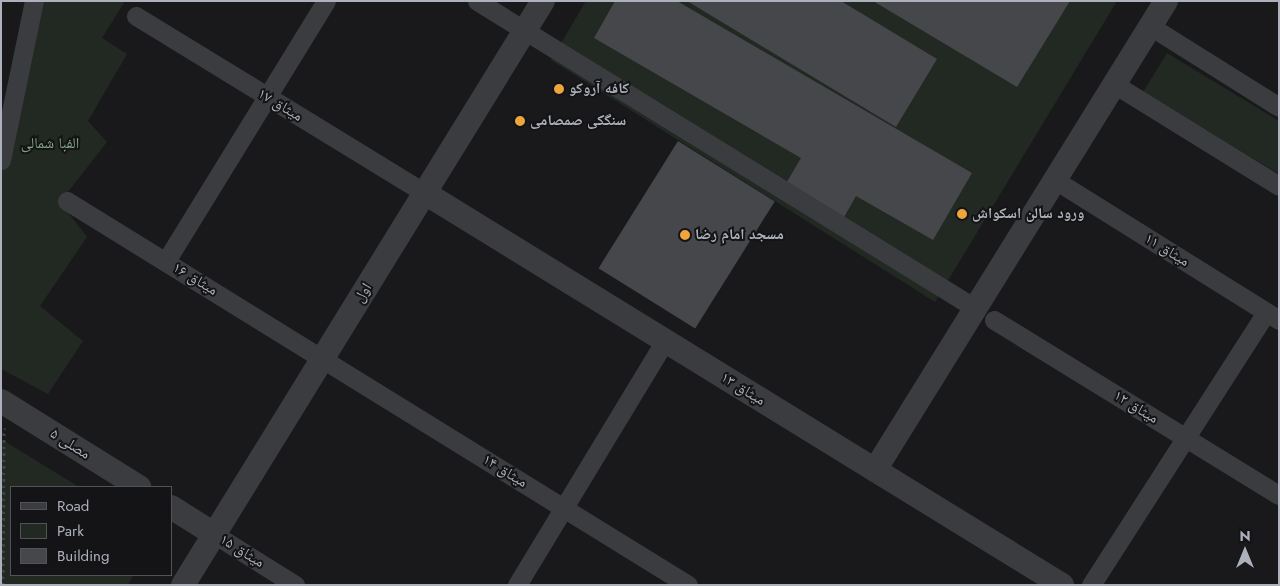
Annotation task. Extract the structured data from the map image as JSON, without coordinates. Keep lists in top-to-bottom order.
{
  "streets": {
    "street": [
      "میثاق ۱۷",
      "میثاق ۱۱",
      "میثاق ۱۶",
      "اول",
      "میثاق ۱۳",
      "میثاق ۱۲",
      "مصلی ۵",
      "میثاق ۱۴",
      "میثاق ۱۵"
    ]
  },
  "crossings": [
    ["میثاق ۱۷", "اول"],
    ["میثاق ۱۷", "میثاق ۱۳"],
    ["میثاق ۱۶", "اول"],
    ["میثاق ۱۶", "میثاق ۱۴"],
    ["اول", "میثاق ۱۳"],
    ["اول", "میثاق ۱۲"],
    ["اول", "میثاق ۱۴"],
    ["اول", "میثاق ۱۵"]
  ],
  "parks": ["الفبا شمالی"],
  "places": [
    "کافه آروکو",
    "سنگکی صمصامی",
    "ورود سالن اسکواش",
    "مسجد امام رضا"
  ],
  "legend": ["Road", "Park", "Building"],
  "north": "top"
}
